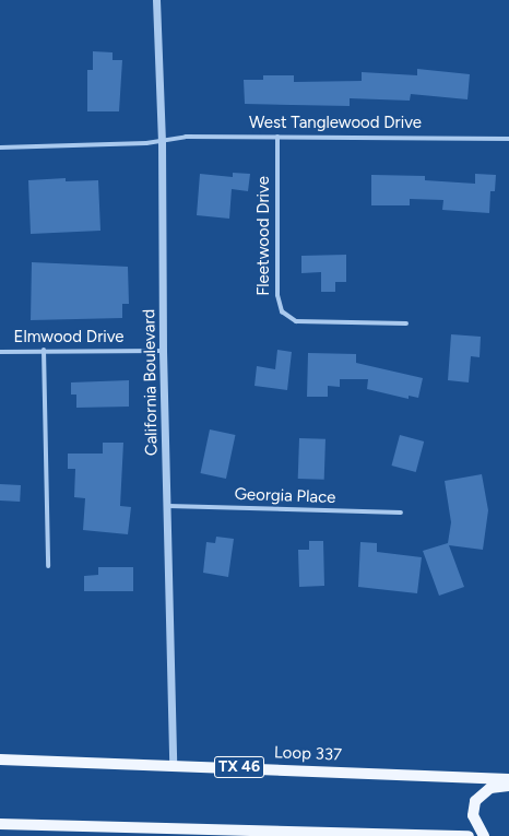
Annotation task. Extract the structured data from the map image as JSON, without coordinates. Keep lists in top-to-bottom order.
{
  "streets": {
    "main road": ["Loop 337", "TX 46"],
    "street": [
      "West Tanglewood Drive",
      "Fleetwood Drive",
      "Elmwood Drive",
      "California Boulevard",
      "Georgia Place"
    ]
  },
  "crossings": [
    ["West Tanglewood Drive", "Fleetwood Drive"],
    ["West Tanglewood Drive", "California Boulevard"],
    ["Elmwood Drive", "California Boulevard"],
    ["California Boulevard", "Georgia Place"],
    ["California Boulevard", "Loop 337"]
  ]
}
